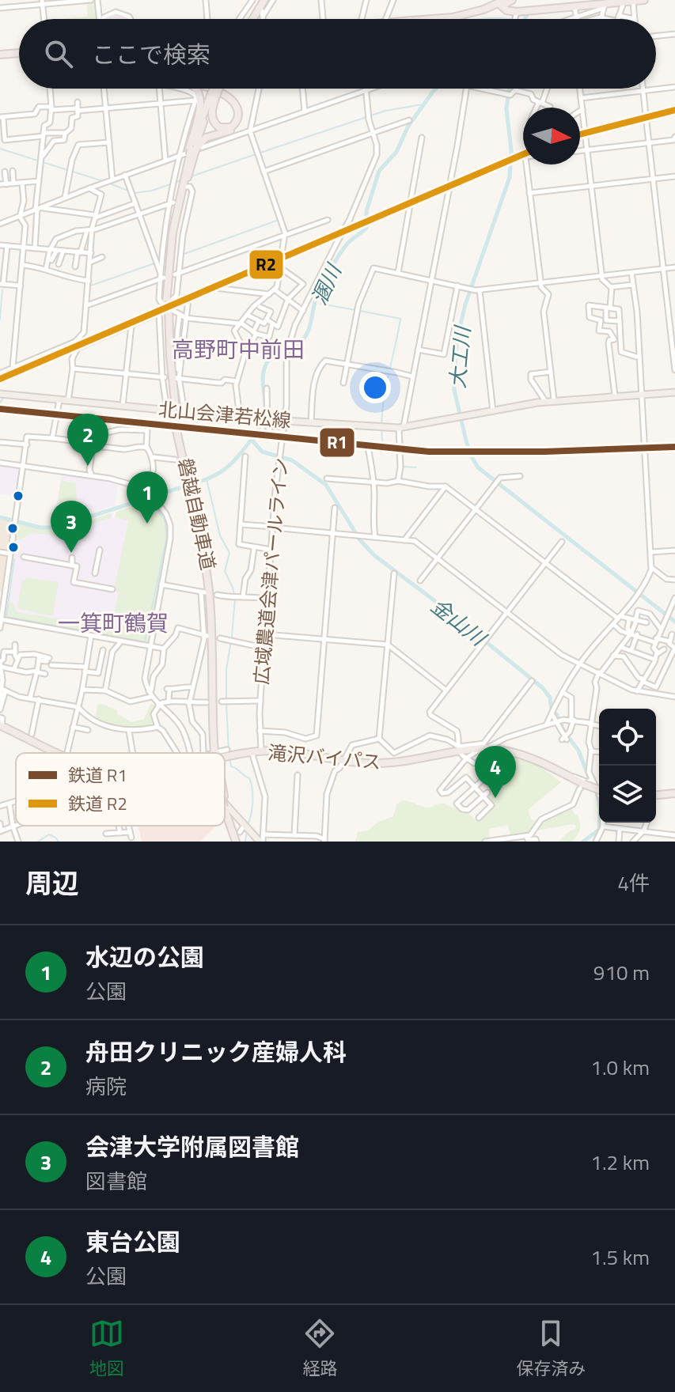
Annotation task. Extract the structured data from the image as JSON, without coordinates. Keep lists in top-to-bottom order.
{
  "streets": {
    "highway": ["磐越自動車道", "滝沢バイパス"],
    "main road": ["北山会津若松線"],
    "street": ["広域農道会津パールライン"]
  },
  "crossings": [
    ["北山会津若松線", "磐越自動車道"],
    ["北山会津若松線", "広域農道会津パールライン"],
    ["磐越自動車道", "滝沢バイパス"],
    ["広域農道会津パールライン", "滝沢バイパス"]
  ],
  "districts": ["高野町中前田", "一箕町鶴賀"],
  "water": ["溷川", "大工川", "金山川"],
  "lines": ["rail line R2", "rail line R1"],
  "legend": ["鉄道 R1", "鉄道 R2"],
  "north": "right",
  "page": {
    "search": "ここで検索",
    "pins": [
      "2",
      "1",
      "3",
      "4"
    ],
    "heading": ["周辺", "4件"],
    "list": [
      {
        "mark": "1",
        "name": "水辺の公園",
        "note": "公園",
        "value": "910 m"
      },
      {
        "mark": "2",
        "name": "舟田クリニック産婦人科",
        "note": "病院",
        "value": "1.0 km"
      },
      {
        "mark": "3",
        "name": "会津大学附属図書館",
        "note": "図書館",
        "value": "1.2 km"
      },
      {
        "mark": "4",
        "name": "東台公園",
        "note": "公園",
        "value": "1.5 km"
      }
    ],
    "nav": ["地図", "経路", "保存済み"]
  }
}
